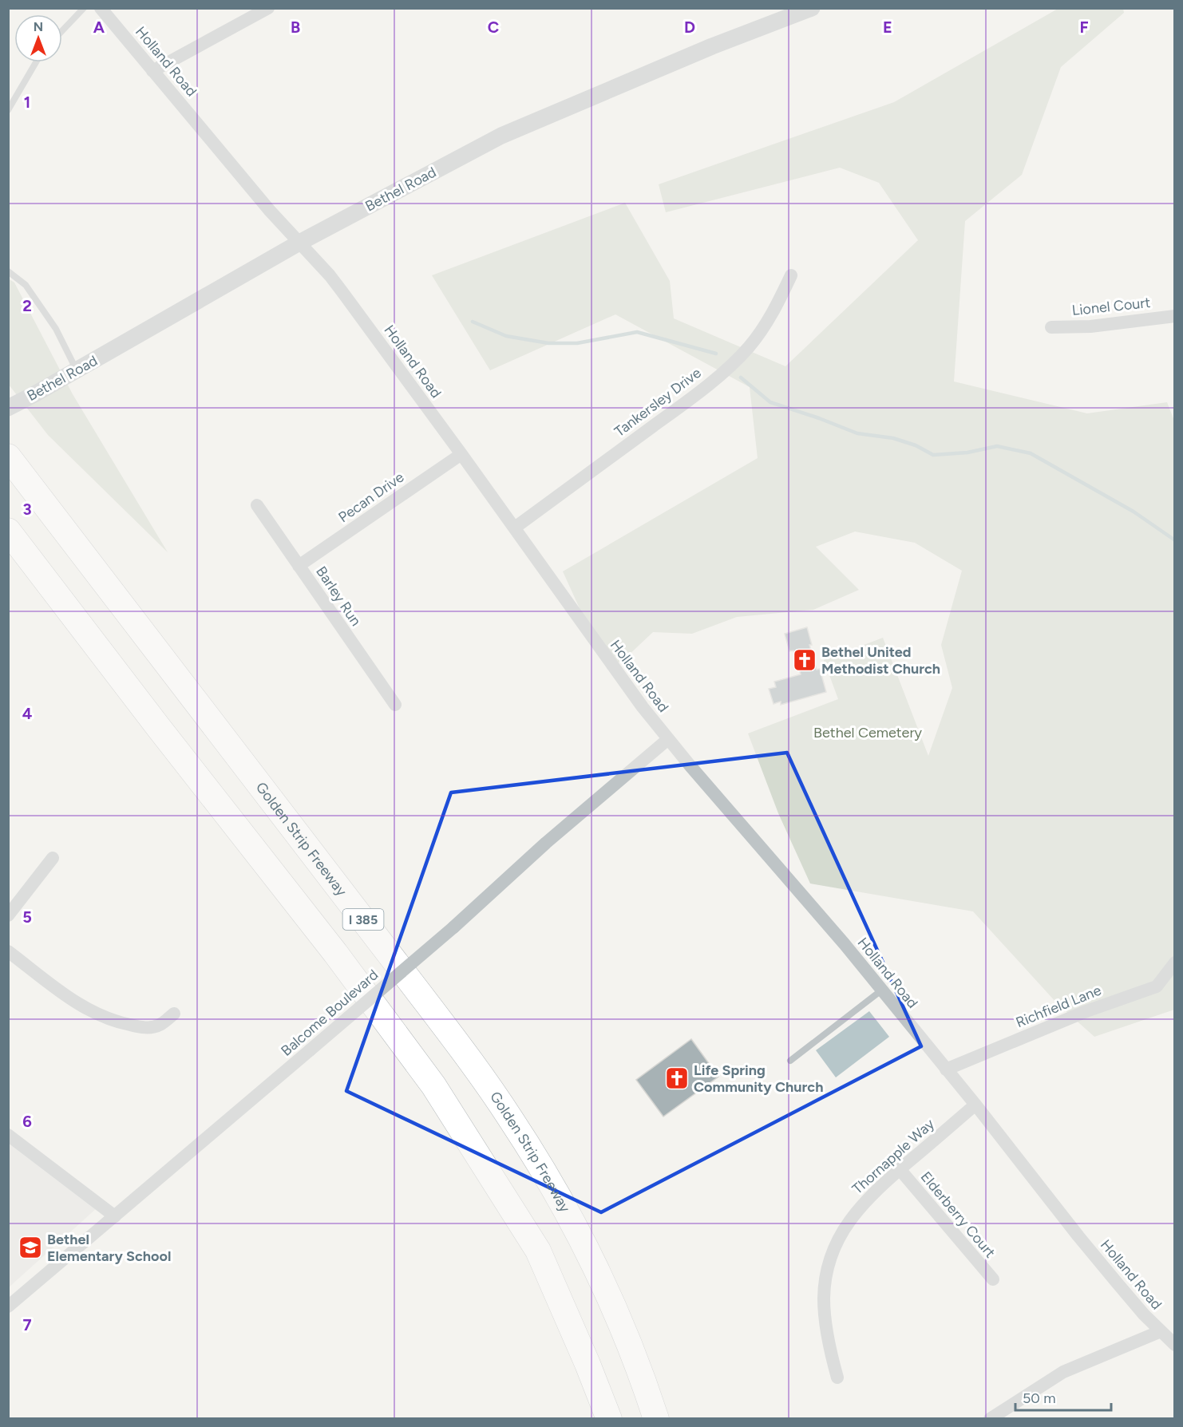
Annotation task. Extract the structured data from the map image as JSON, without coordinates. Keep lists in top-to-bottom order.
{
  "streets": {
    "highway": ["Golden Strip Freeway", "I 385"],
    "street": [
      "Holland Road",
      "Bethel Road",
      "Lionel Court",
      "Tankersley Drive",
      "Pecan Drive",
      "Barley Run",
      "Richfield Lane",
      "Balcome Boulevard",
      "Thornapple Way",
      "Elderberry Court"
    ]
  },
  "crossings": [
    ["Holland Road", "Bethel Road"],
    ["Holland Road", "Tankersley Drive"],
    ["Holland Road", "Pecan Drive"],
    ["Holland Road", "Richfield Lane"],
    ["Holland Road", "Balcome Boulevard"],
    ["Holland Road", "Thornapple Way"],
    ["Pecan Drive", "Barley Run"],
    ["Thornapple Way", "Elderberry Court"]
  ],
  "parks": ["Bethel Cemetery"],
  "places": {
    "church": ["Bethel United Methodist Church", "Life Spring Community Church"],
    "school or university": ["Bethel Elementary School"]
  },
  "scale_bar": "50 m",
  "north": "top",
  "grid": {
    "columns": [
      "A",
      "B",
      "C",
      "D",
      "E",
      "F"
    ],
    "rows": [
      "1",
      "2",
      "3",
      "4",
      "5",
      "6",
      "7"
    ]
  }
}
